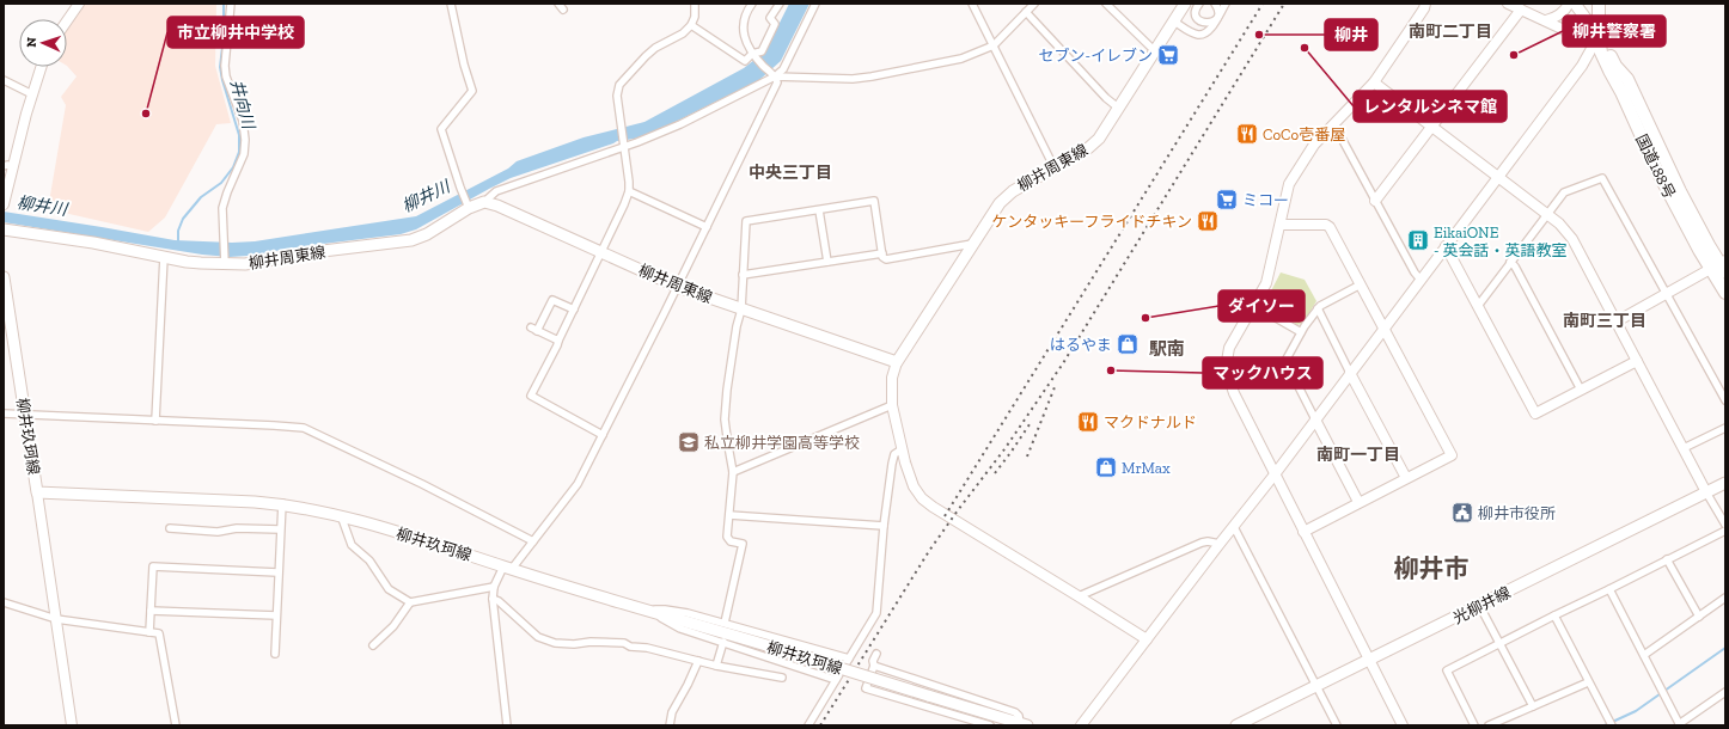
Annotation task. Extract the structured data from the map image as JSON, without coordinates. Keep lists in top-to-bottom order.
{
  "streets": {
    "highway": ["国道188号"],
    "main road": ["柳井周東線", "柳井玖珂線", "光柳井線"]
  },
  "districts": [
    "南町二丁目",
    "中央三丁目",
    "南町三丁目",
    "駅南",
    "南町一丁目",
    "柳井市"
  ],
  "water": ["井向川", "柳井川"],
  "places": {
    "other": [
      "柳井",
      "レンタルシネマ館",
      "柳井警察署",
      "市立柳井中学校",
      "ダイソー",
      "マックハウス"
    ],
    "supermarket": ["セブン-イレブン", "ミコー"],
    "restaurant": ["CoCo壱番屋", "ケンタッキーフライドチキン", "マクドナルド"],
    "building": ["EikaiONE - 英会話・英語教室"],
    "shop": ["はるやま", "MrMax"],
    "school or university": ["私立柳井学園高等学校"],
    "public building": ["柳井市役所"]
  },
  "north": "left"
}
